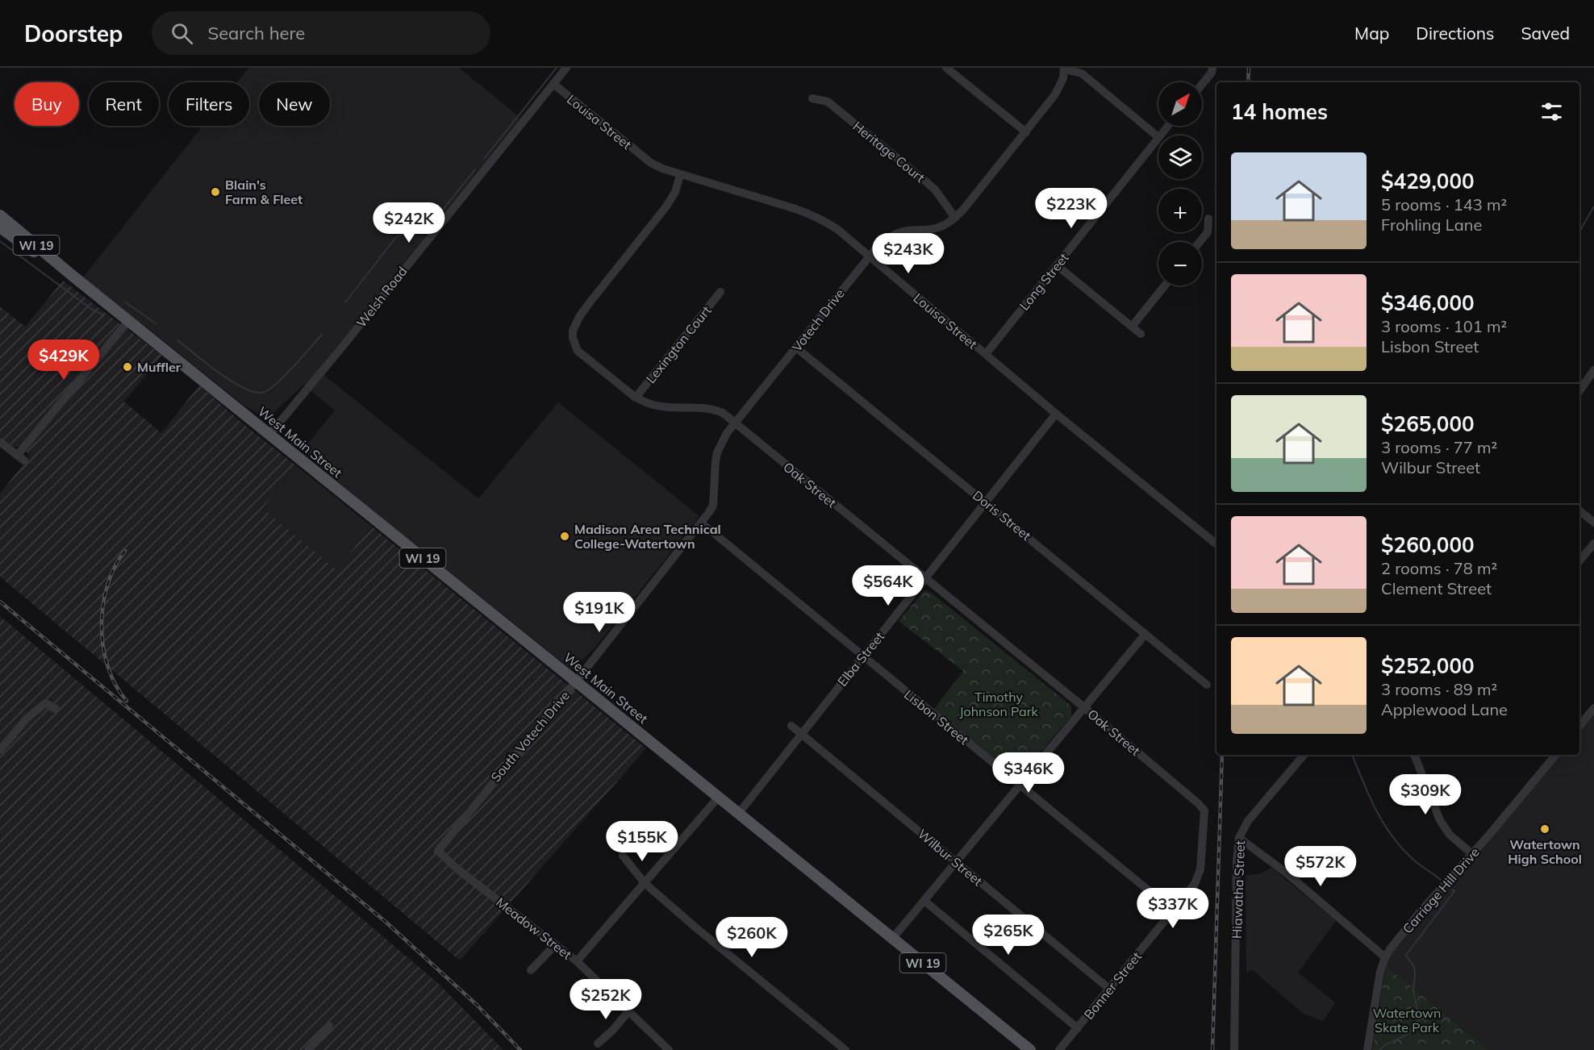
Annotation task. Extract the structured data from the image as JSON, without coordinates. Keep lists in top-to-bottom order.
{
  "streets": {
    "main road": ["WI 19", "West Main Street"],
    "street": [
      "Louisa Street",
      "Heritage Court",
      "Long Street",
      "Welsh Road",
      "Votech Drive",
      "Lexington Court",
      "Oak Street",
      "Doris Street",
      "Elba Street",
      "Lisbon Street",
      "South Votech Drive",
      "Wilbur Street",
      "Hiawatha Street",
      "Carriage Hill Drive",
      "Meadow Street",
      "Bonner Street"
    ]
  },
  "crossings": [
    ["Louisa Street", "Long Street"],
    ["Louisa Street", "Welsh Road"],
    ["Louisa Street", "Votech Drive"],
    ["Louisa Street", "Oak Street"],
    ["Louisa Street", "Elba Street"],
    ["Heritage Court", "Votech Drive"],
    ["Welsh Road", "West Main Street"],
    ["Votech Drive", "Oak Street"],
    ["Votech Drive", "Doris Street"],
    ["Votech Drive", "Lisbon Street"],
    ["Votech Drive", "South Votech Drive"],
    ["Lexington Court", "Oak Street"],
    ["West Main Street", "Elba Street"],
    ["West Main Street", "South Votech Drive"],
    ["Oak Street", "Elba Street"],
    ["Oak Street", "Bonner Street"],
    ["Doris Street", "Elba Street"],
    ["Elba Street", "Lisbon Street"],
    ["Elba Street", "Wilbur Street"],
    ["Lisbon Street", "Bonner Street"],
    ["South Votech Drive", "Meadow Street"],
    ["Wilbur Street", "Bonner Street"]
  ],
  "parks": ["Timothy Johnson Park", "Watertown Skate Park"],
  "places": [
    "Blain's Farm & Fleet",
    "Muffler",
    "Madison Area Technical College-Watertown",
    "Watertown High School"
  ],
  "north": "top right",
  "page": {
    "header": "Doorstep",
    "search": "Search here",
    "nav": ["Map", "Directions", "Saved"],
    "map_buttons": ["+", "−"],
    "chip": [
      "Buy",
      "Rent",
      "Filters",
      "New"
    ],
    "heading": "14 homes",
    "list": [
      {
        "name": "$429,000",
        "note": "5 rooms · 143 m² · Frohling Lane"
      },
      {
        "name": "$346,000",
        "note": "3 rooms · 101 m² · Lisbon Street"
      },
      {
        "name": "$265,000",
        "note": "3 rooms · 77 m² · Wilbur Street"
      },
      {
        "name": "$260,000",
        "note": "2 rooms · 78 m² · Clement Street"
      },
      {
        "name": "$252,000",
        "note": "3 rooms · 89 m² · Applewood Lane"
      }
    ],
    "price": [
      "$223K",
      "$242K",
      "$243K",
      "$429K",
      "$564K",
      "$191K",
      "$346K",
      "$309K",
      "$155K",
      "$572K",
      "$337K",
      "$265K",
      "$260K",
      "$252K"
    ]
  }
}
